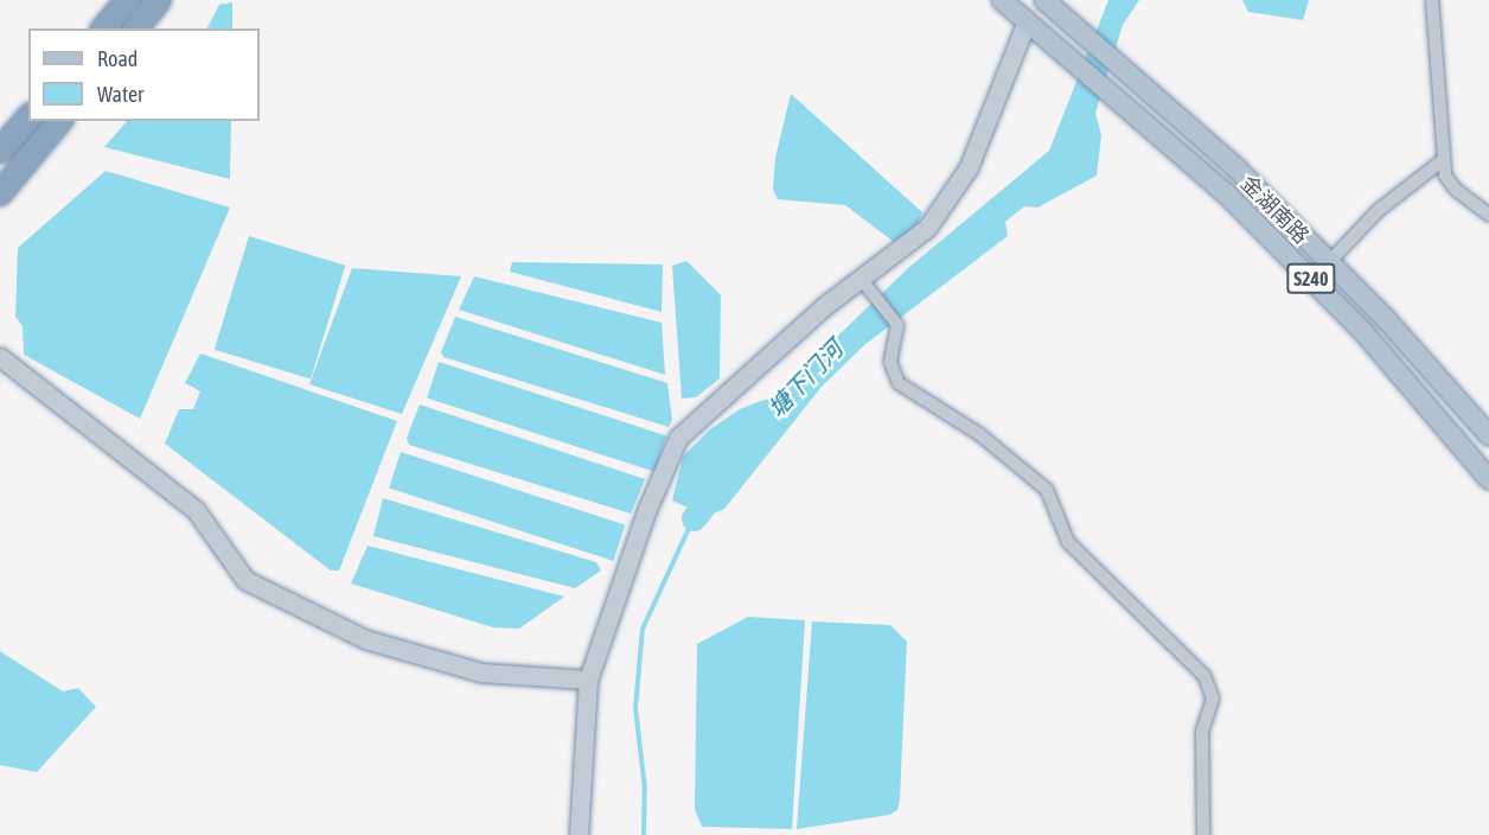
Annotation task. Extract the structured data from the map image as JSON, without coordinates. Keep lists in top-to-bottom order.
{
  "streets": {
    "main road": ["金湖南路", "S240"]
  },
  "water": ["塘下门河"],
  "legend": ["Road", "Water"]
}
